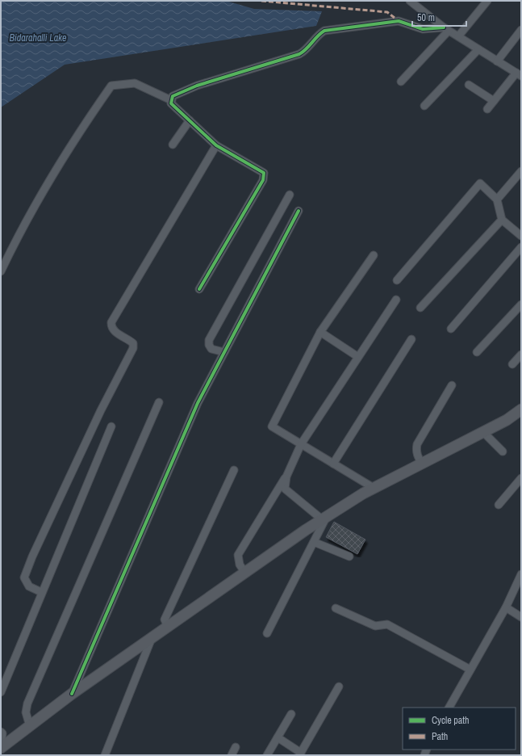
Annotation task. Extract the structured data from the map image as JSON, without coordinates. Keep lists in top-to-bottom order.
{
  "water": ["Bidarahalli Lake"],
  "legend": ["Cycle path", "Path"],
  "scale_bar": "50 m"
}
